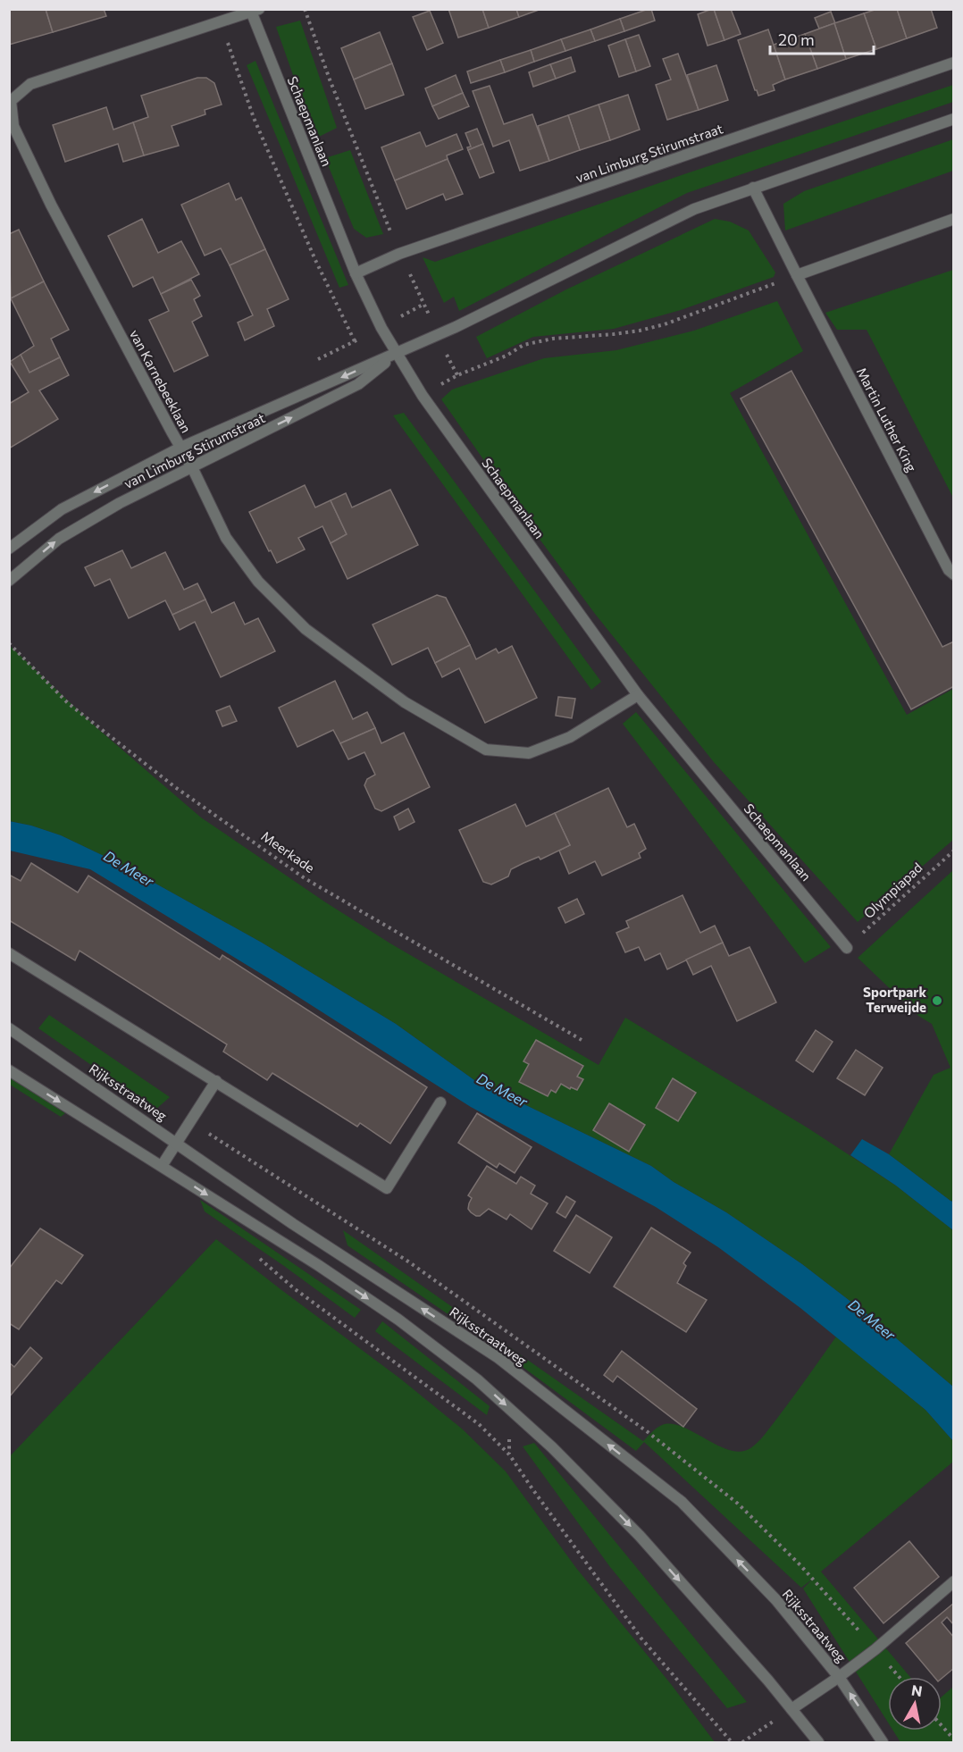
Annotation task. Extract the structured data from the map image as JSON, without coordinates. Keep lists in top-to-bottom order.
{
  "streets": {
    "street": [
      "Schaepmanlaan",
      "van Limburg Stirumstraat",
      "van Karnebeeklaan",
      "Martin Luther King",
      "Rijksstraatweg"
    ],
    "path": ["Meerkade", "Olympiapad"]
  },
  "crossings": [
    ["Schaepmanlaan", "van Limburg Stirumstraat"],
    ["Schaepmanlaan", "van Karnebeeklaan"],
    ["Schaepmanlaan", "Olympiapad"],
    ["van Limburg Stirumstraat", "van Karnebeeklaan"],
    ["van Limburg Stirumstraat", "Martin Luther King"]
  ],
  "water": ["De Meer"],
  "places": ["Sportpark Terweijde"],
  "scale_bar": "20 m",
  "north": "top"
}
